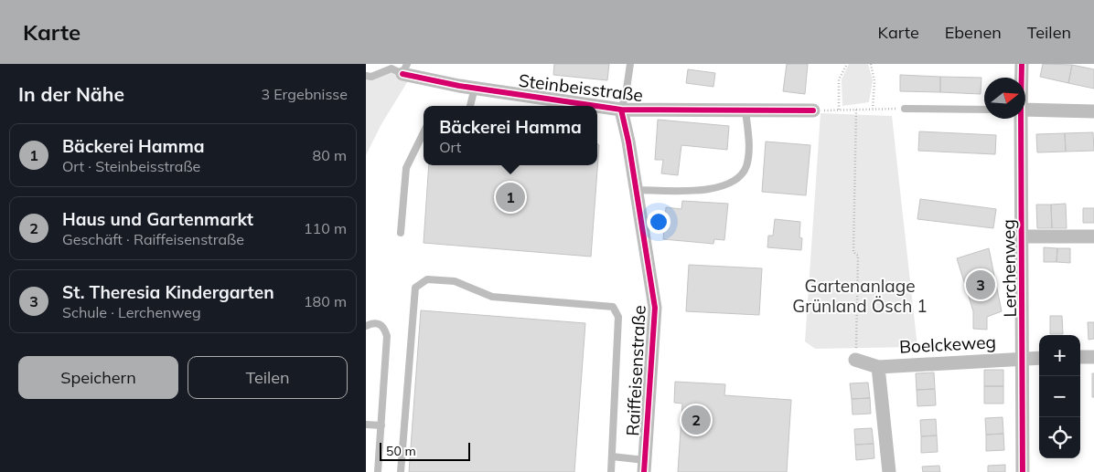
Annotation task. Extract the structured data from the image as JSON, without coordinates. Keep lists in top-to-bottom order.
{
  "streets": {
    "street": [
      "Steinbeisstraße",
      "Lerchenweg",
      "Boelckeweg",
      "Raiffeisenstraße"
    ]
  },
  "crossings": [
    ["Steinbeisstraße", "Raiffeisenstraße"],
    ["Lerchenweg", "Boelckeweg"]
  ],
  "parks": ["Gartenanlage Grünland Ösch 1"],
  "scale_bar": "50 m",
  "north": "right",
  "page": {
    "header": "Karte",
    "nav": ["Karte", "Ebenen", "Teilen"],
    "heading": ["In der Nähe", "3 Ergebnisse"],
    "popup": ["Bäckerei Hamma", "Ort"],
    "list": [
      {
        "mark": "1",
        "name": "Bäckerei Hamma",
        "note": "Ort · Steinbeisstraße",
        "value": "80 m"
      },
      {
        "mark": "2",
        "name": "Haus und Gartenmarkt",
        "note": "Geschäft · Raiffeisenstraße",
        "value": "110 m"
      },
      {
        "mark": "3",
        "name": "St. Theresia Kindergarten",
        "note": "Schule · Lerchenweg",
        "value": "180 m"
      }
    ],
    "pins": ["1", "3", "2"],
    "map_buttons": ["+", "−"],
    "buttons": ["Speichern", "Teilen"],
    "scale": "50 m"
  }
}
